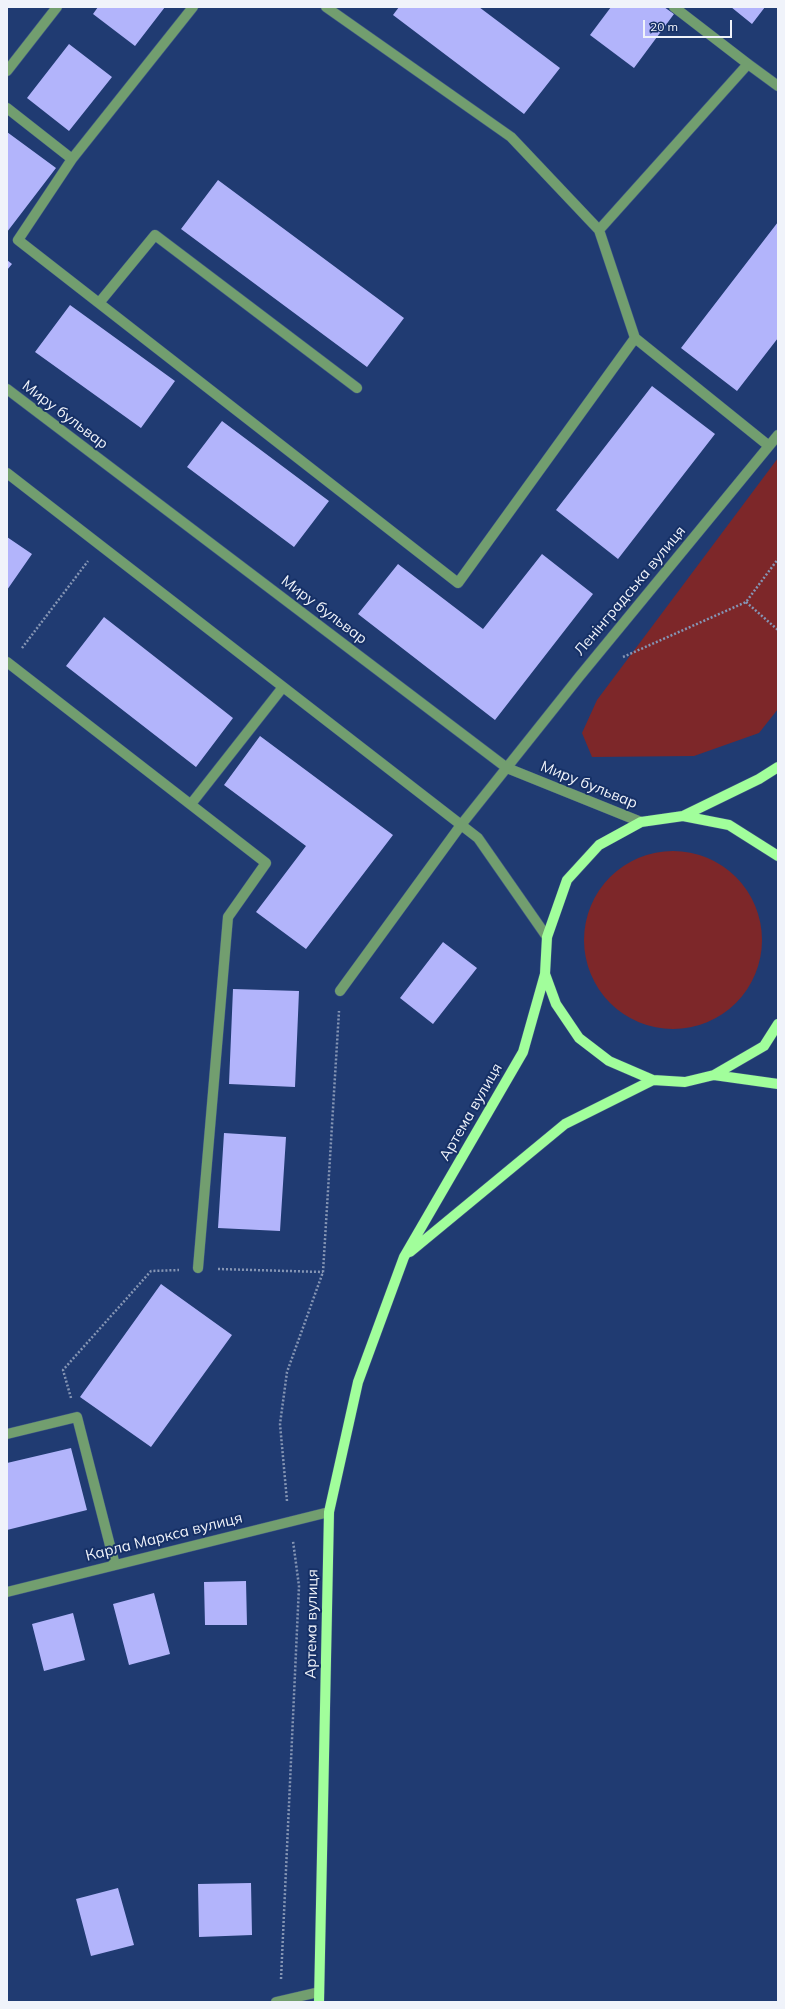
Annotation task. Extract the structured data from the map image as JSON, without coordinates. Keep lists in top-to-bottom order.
{
  "streets": {
    "main road": ["Артема вулиця"],
    "street": ["Миру бульвар", "Ленінградська вулиця", "Карла Маркса вулиця"]
  },
  "crossings": [
    ["Миру бульвар", "Ленінградська вулиця"],
    ["Артема вулиця", "Карла Маркса вулиця"]
  ],
  "scale_bar": "20 m"
}
